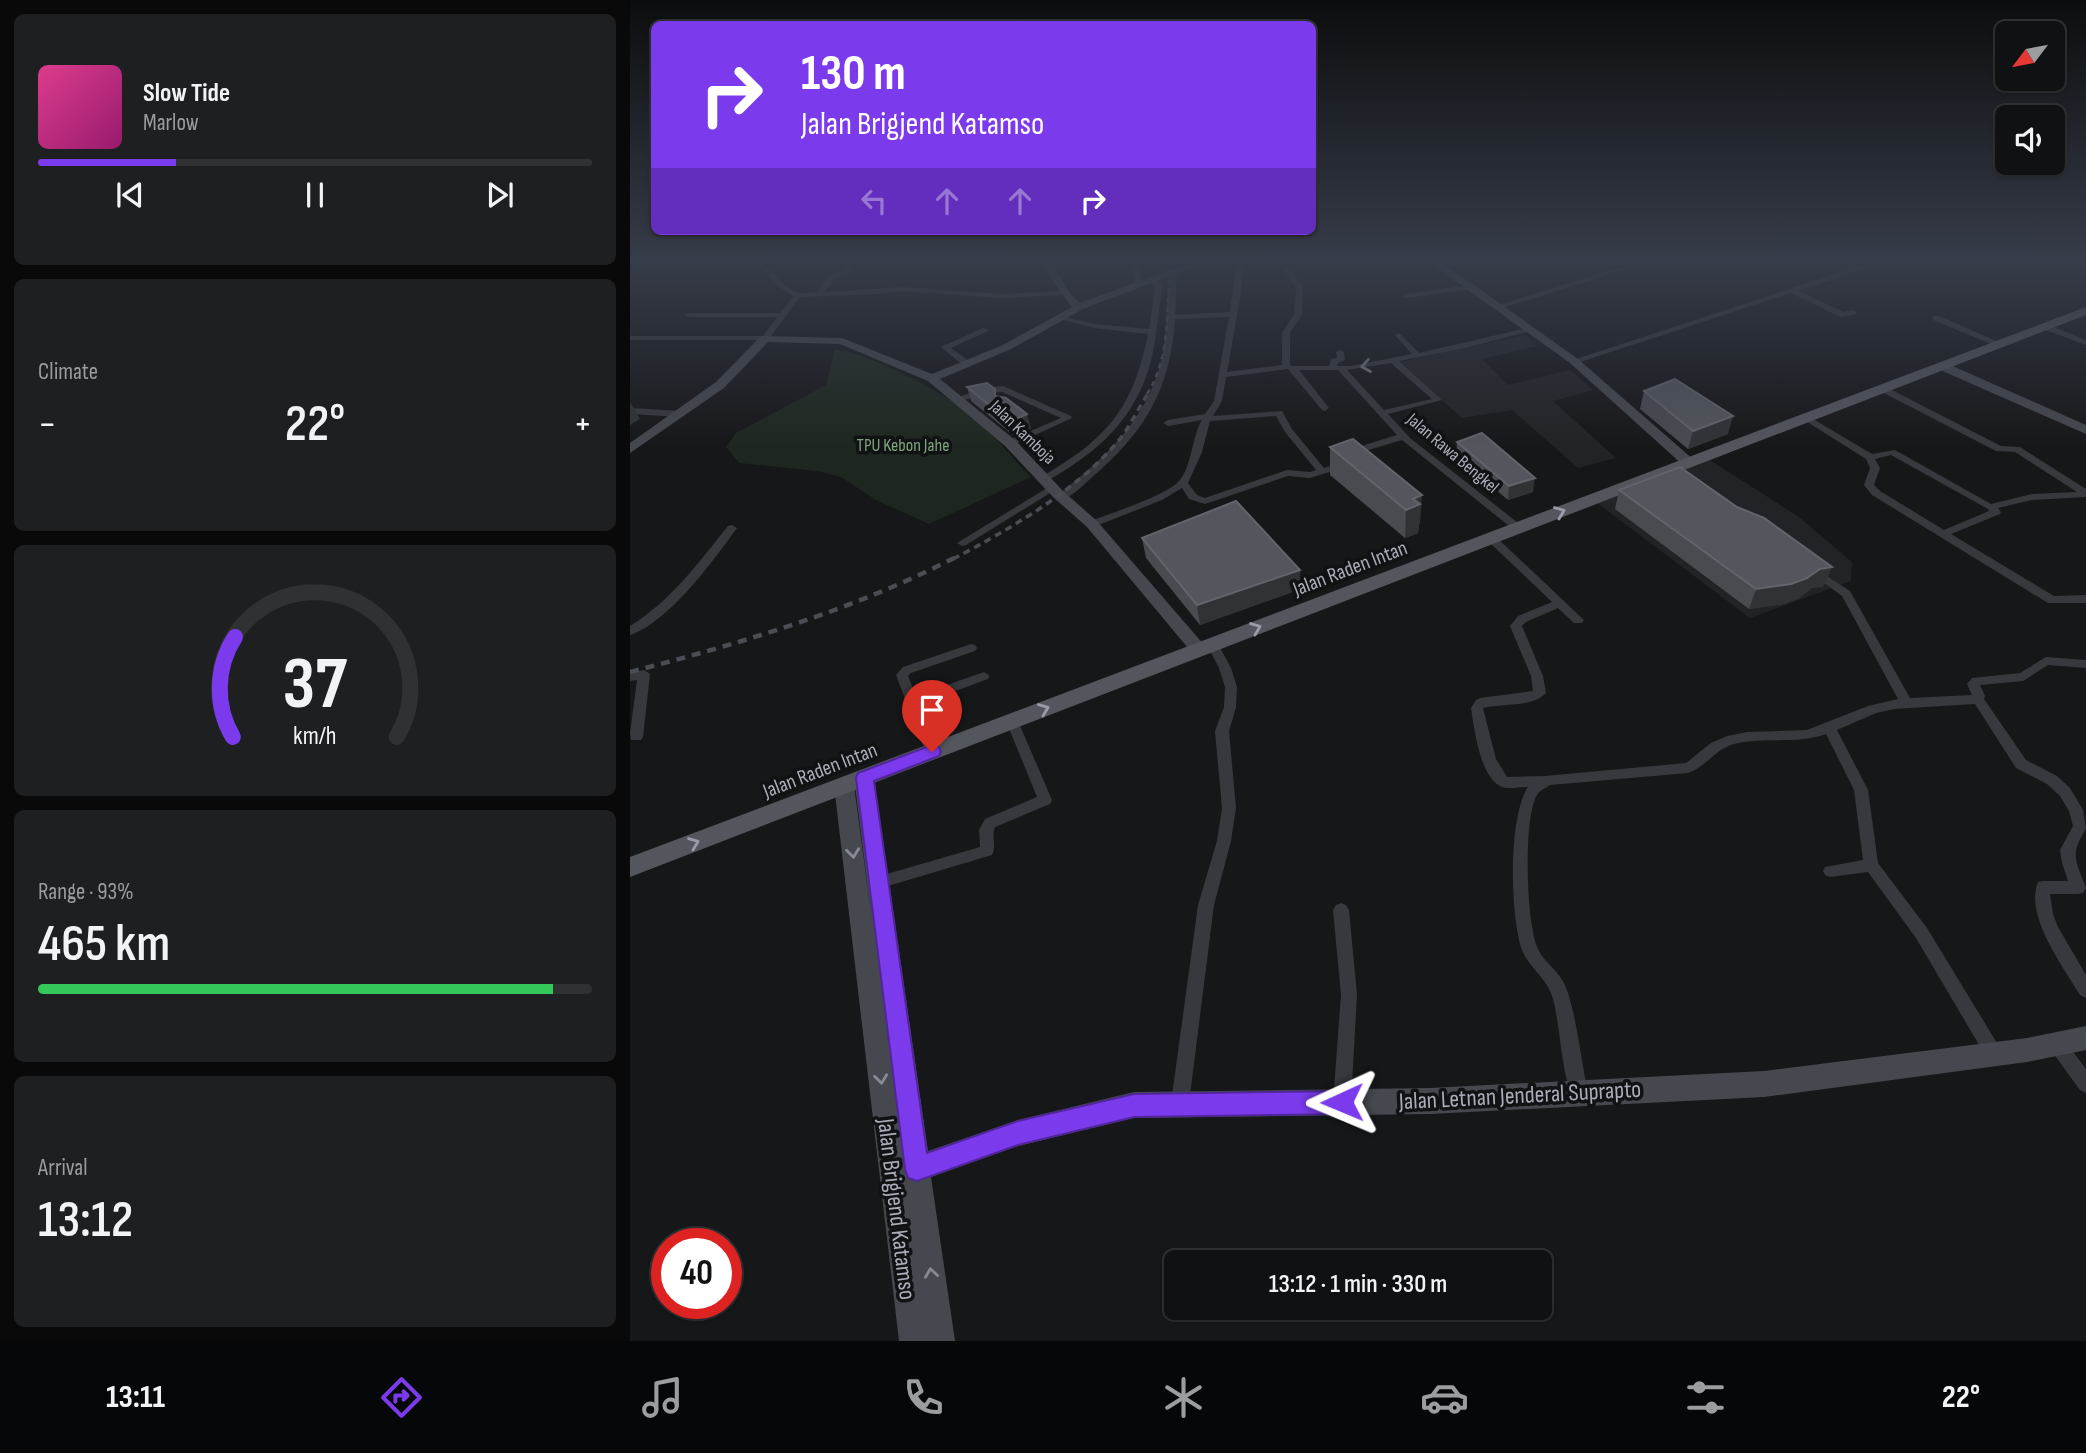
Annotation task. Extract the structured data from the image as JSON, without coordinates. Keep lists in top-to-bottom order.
{
  "streets": {
    "main road": ["Jalan Raden Intan"],
    "street": [
      "Jalan Kamboja",
      "Jalan Rawa Bengkel",
      "Jalan Letnan Jenderal Suprapto",
      "Jalan Brigjend Katamso"
    ]
  },
  "crossings": [
    ["Jalan Kamboja", "Jalan Raden Intan"],
    ["Jalan Rawa Bengkel", "Jalan Raden Intan"],
    ["Jalan Raden Intan", "Jalan Brigjend Katamso"],
    ["Jalan Letnan Jenderal Suprapto", "Jalan Brigjend Katamso"]
  ],
  "one_way": ["Jalan Raden Intan"],
  "parks": ["TPU Kebon Jahe"],
  "north": "bottom left",
  "page": {
    "turn": ["130 m", "Jalan Brigjend Katamso"],
    "song": ["Slow Tide", "Marlow"],
    "tile": [
      "Climate",
      ["Range · 93%", "465 km"],
      ["Arrival", "13:12"]
    ],
    "heat": ["−", "22°", "+"],
    "limit": "40",
    "trip": "13:12 · 1 min · 330 m",
    "tabs": ["13:11", "22°"],
    "gauge": ["37", "km/h"]
  }
}
